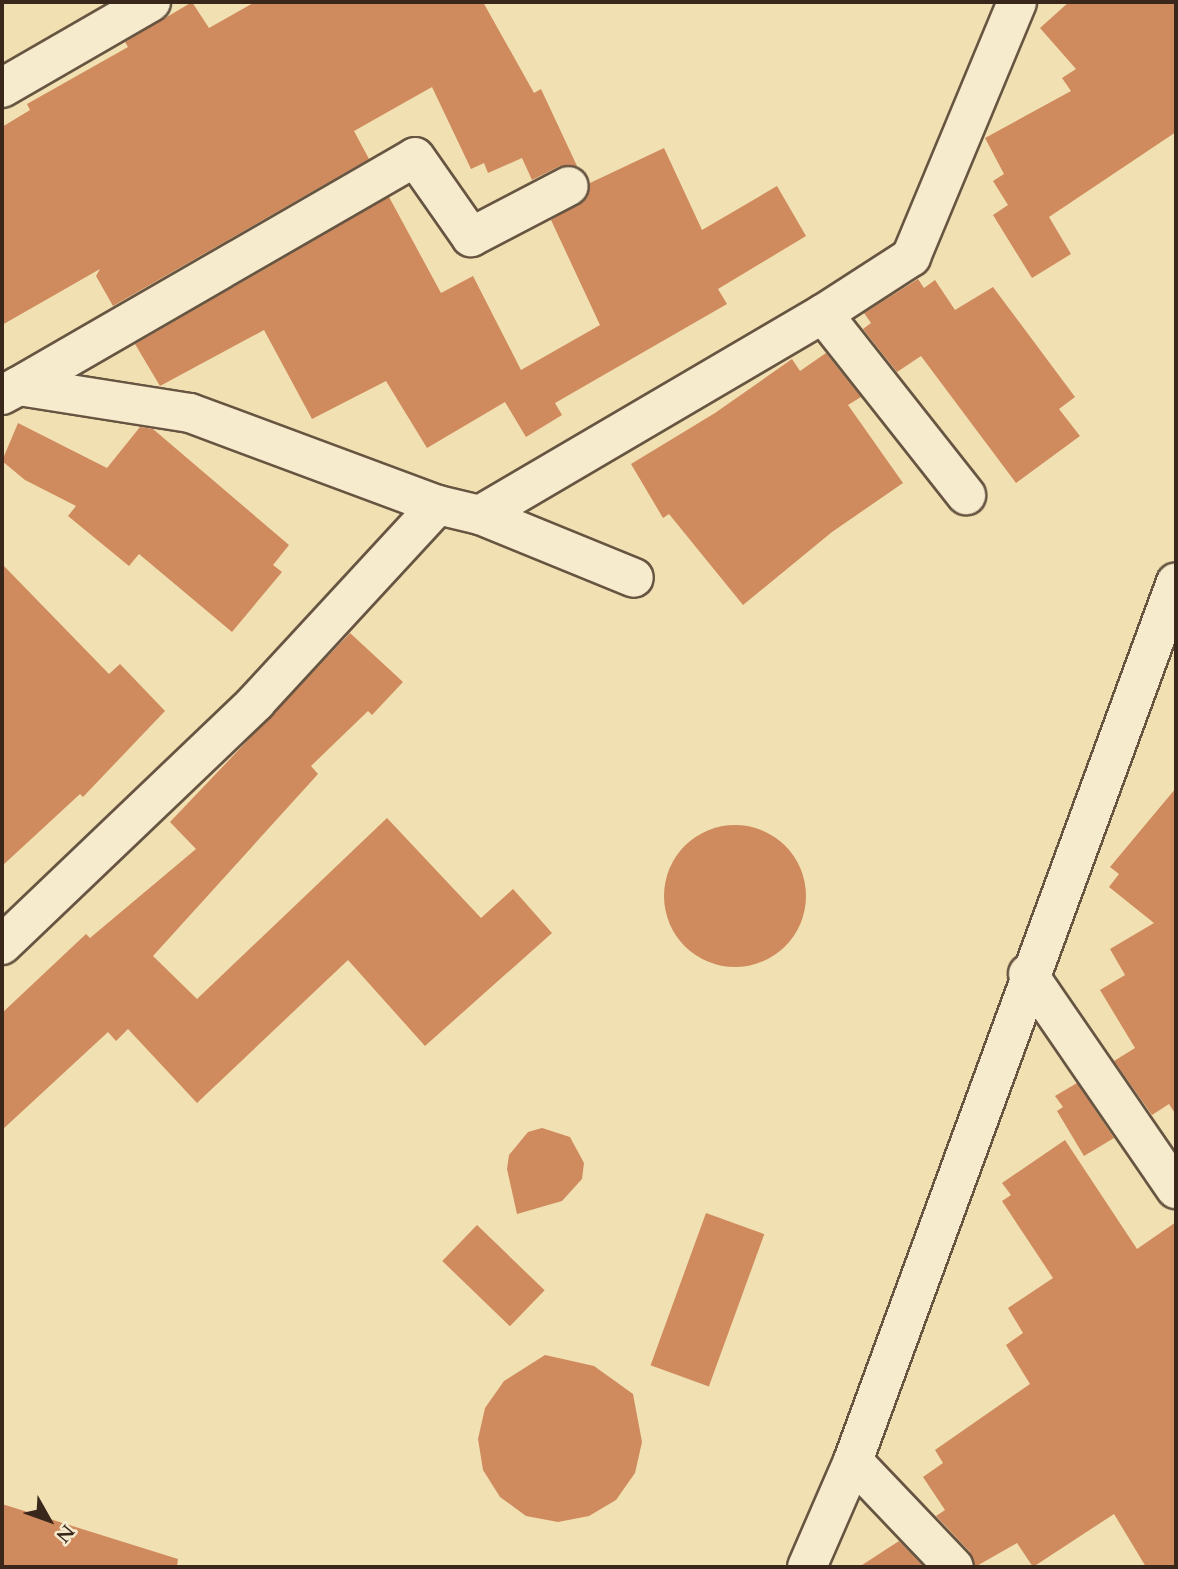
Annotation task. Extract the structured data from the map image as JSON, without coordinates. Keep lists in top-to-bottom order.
{
  "north": "bottom right"
}
